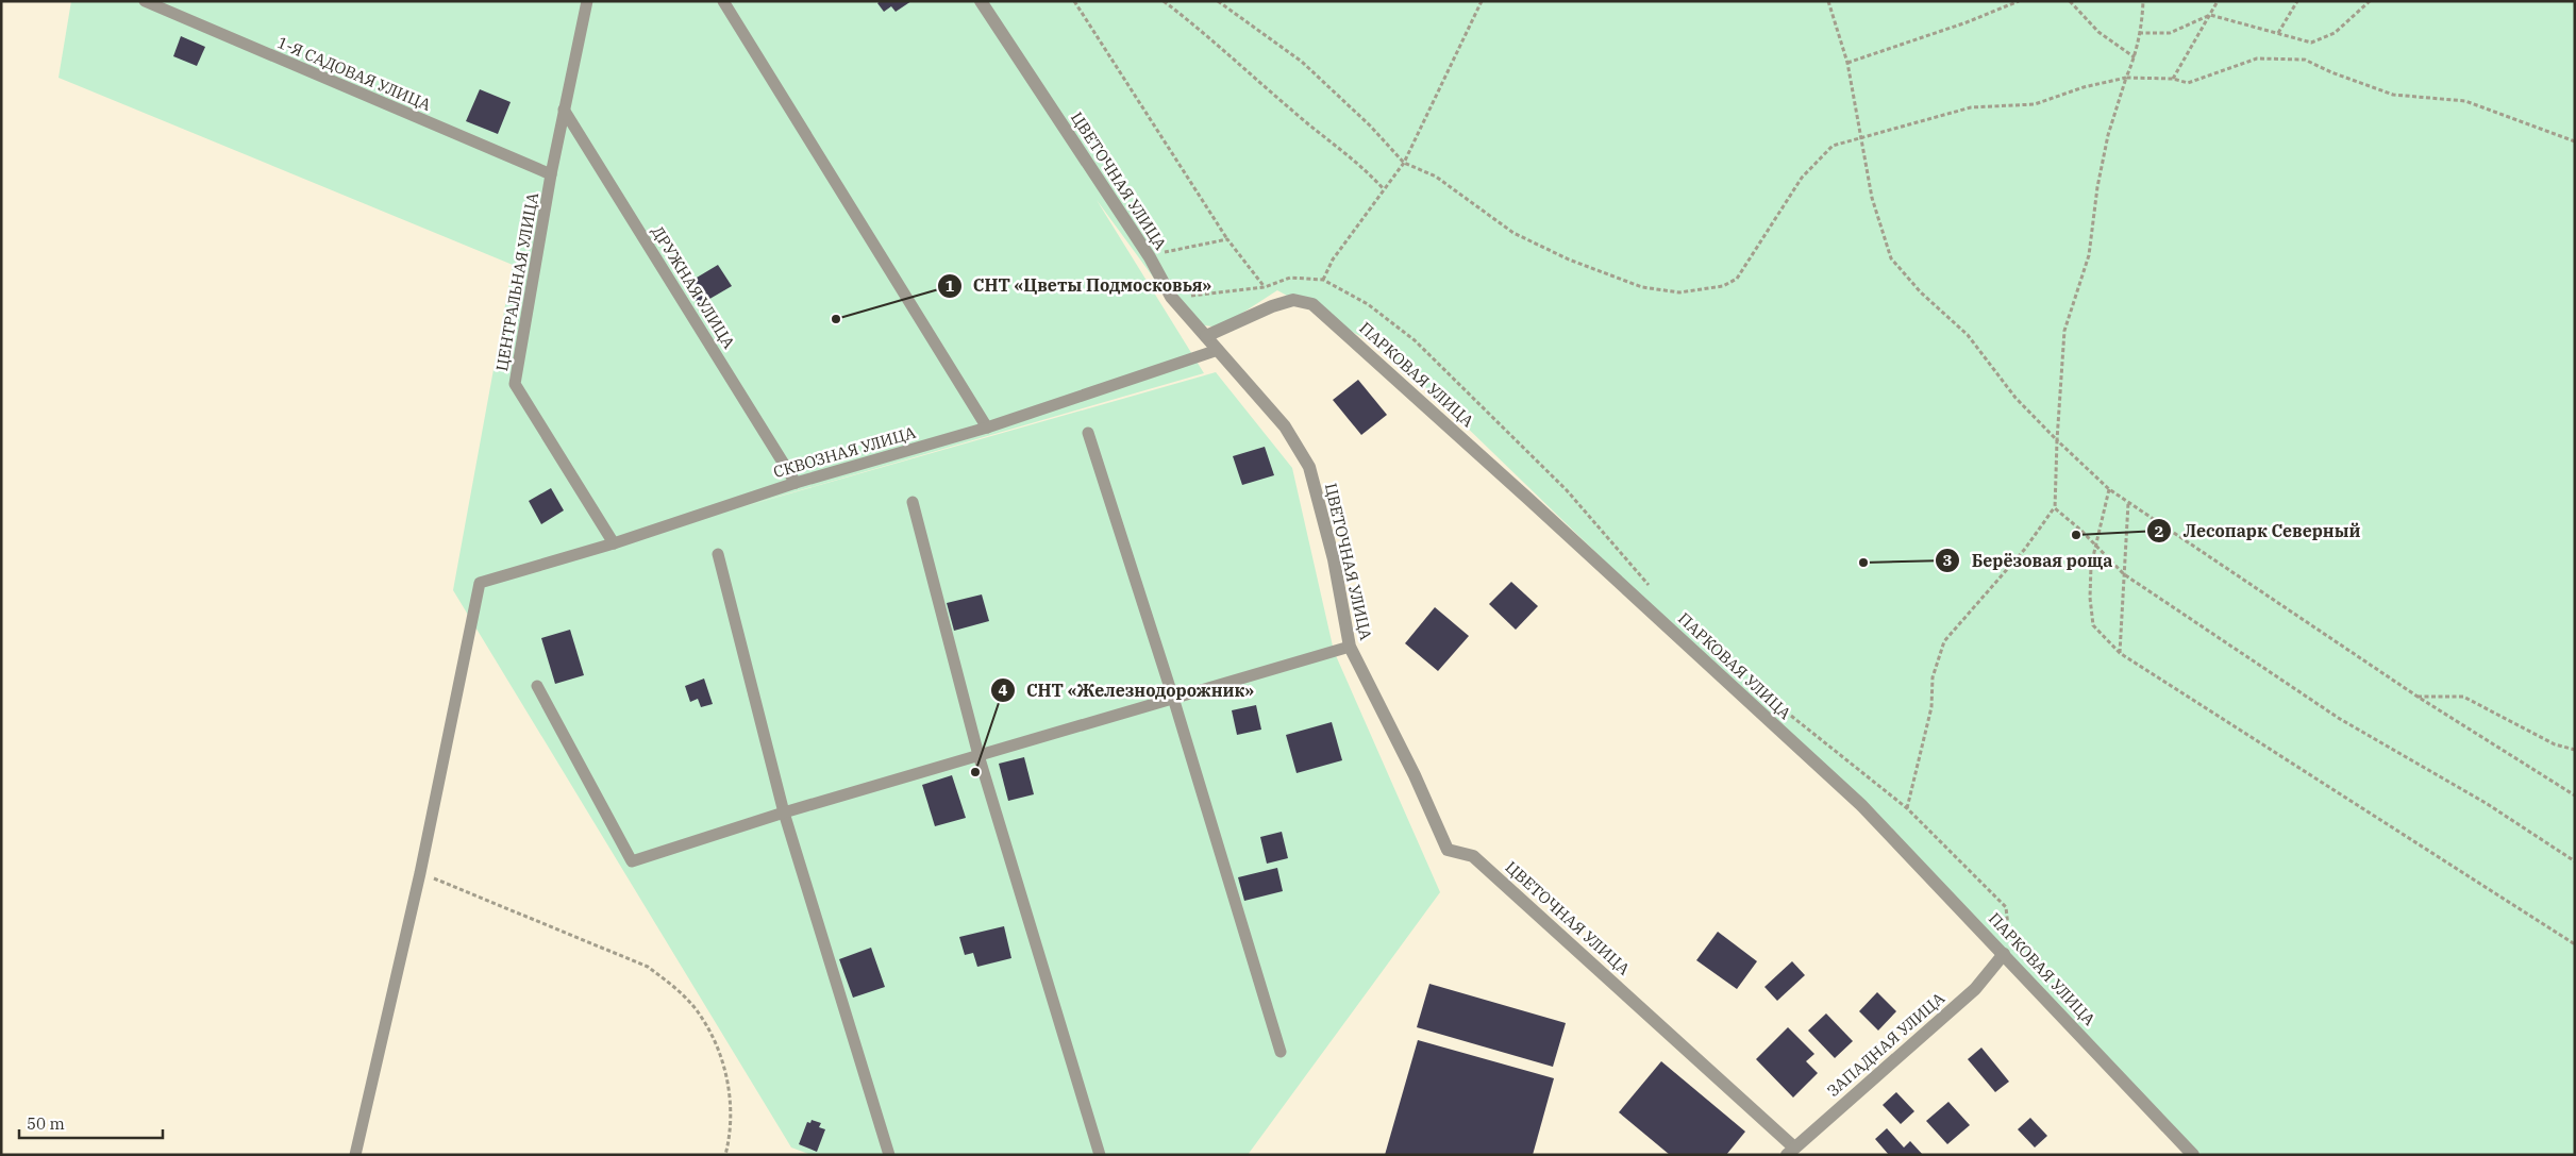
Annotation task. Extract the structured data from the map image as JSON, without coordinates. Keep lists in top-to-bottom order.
{
  "streets": {
    "street": ["ЦВЕТОЧНАЯ УЛИЦА", "ПАРКОВАЯ УЛИЦА", "ЗАПАДНАЯ УЛИЦА"],
    "lane": [
      "1-Я САДОВАЯ УЛИЦА",
      "ЦЕНТРАЛЬНАЯ УЛИЦА",
      "ДРУЖНАЯ УЛИЦА",
      "СКВОЗНАЯ УЛИЦА"
    ]
  },
  "crossings": [
    ["1-Я САДОВАЯ УЛИЦА", "ЦЕНТРАЛЬНАЯ УЛИЦА"],
    ["ЦВЕТОЧНАЯ УЛИЦА", "ПАРКОВАЯ УЛИЦА"],
    ["ЦВЕТОЧНАЯ УЛИЦА", "СКВОЗНАЯ УЛИЦА"],
    ["ЦВЕТОЧНАЯ УЛИЦА", "ЗАПАДНАЯ УЛИЦА"],
    ["ЦЕНТРАЛЬНАЯ УЛИЦА", "ДРУЖНАЯ УЛИЦА"],
    ["ЦЕНТРАЛЬНАЯ УЛИЦА", "СКВОЗНАЯ УЛИЦА"],
    ["ДРУЖНАЯ УЛИЦА", "СКВОЗНАЯ УЛИЦА"],
    ["ПАРКОВАЯ УЛИЦА", "ЗАПАДНАЯ УЛИЦА"]
  ],
  "places": [
    "СНТ «Цветы Подмосковья»",
    "Лесопарк Северный",
    "Берёзовая роща",
    "СНТ «Железнодорожник»"
  ],
  "scale_bar": "50 m"
}
